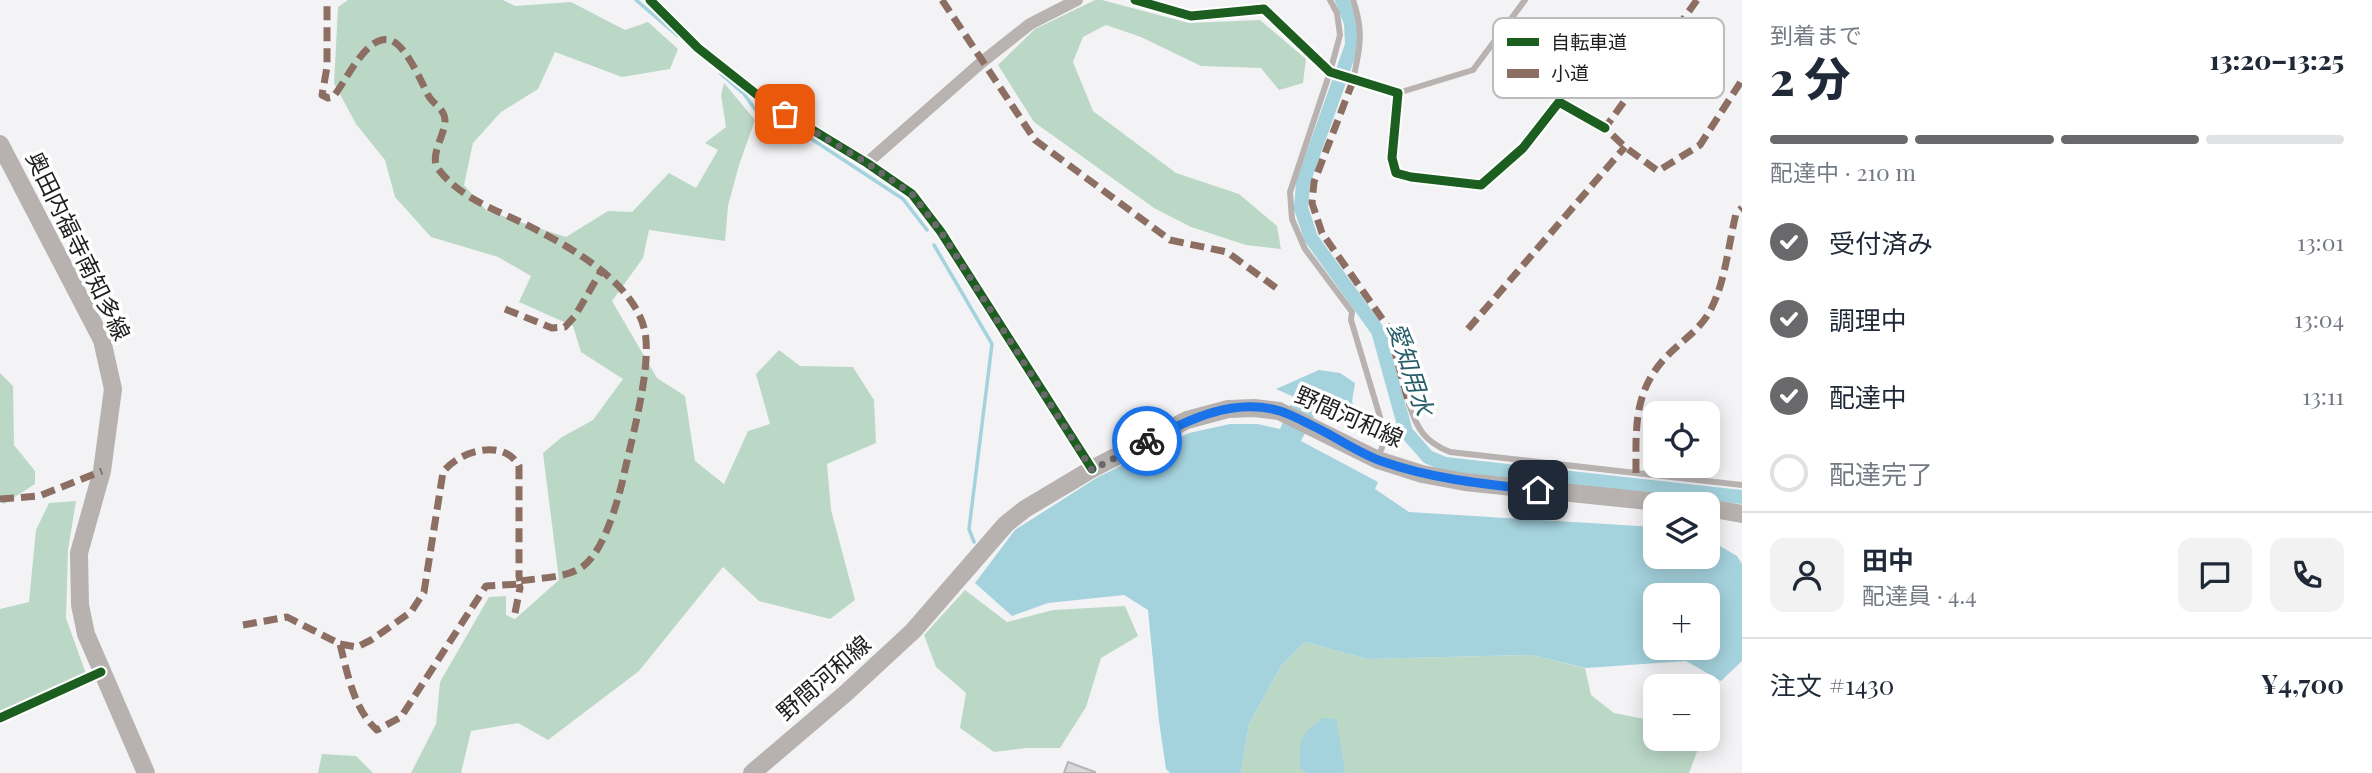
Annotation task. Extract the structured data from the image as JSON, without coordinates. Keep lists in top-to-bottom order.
{
  "streets": {
    "main road": ["奥田内福寺南知多線", "野間河和線"]
  },
  "water": ["愛知用水"],
  "legend": ["自転車道", "小道"],
  "page": {
    "heading": ["2 分", "到着まで", "13:20–13:25"],
    "panel": [
      "田中",
      "配達員 · 4.4",
      "注文 #1430",
      "¥4,700"
    ],
    "bar": "配達中 · 210 m",
    "list": [
      ["受付済み", "13:01"],
      ["調理中", "13:04"],
      ["配達中", "13:11"],
      "配達完了"
    ],
    "map_buttons": ["+", "−"]
  }
}
